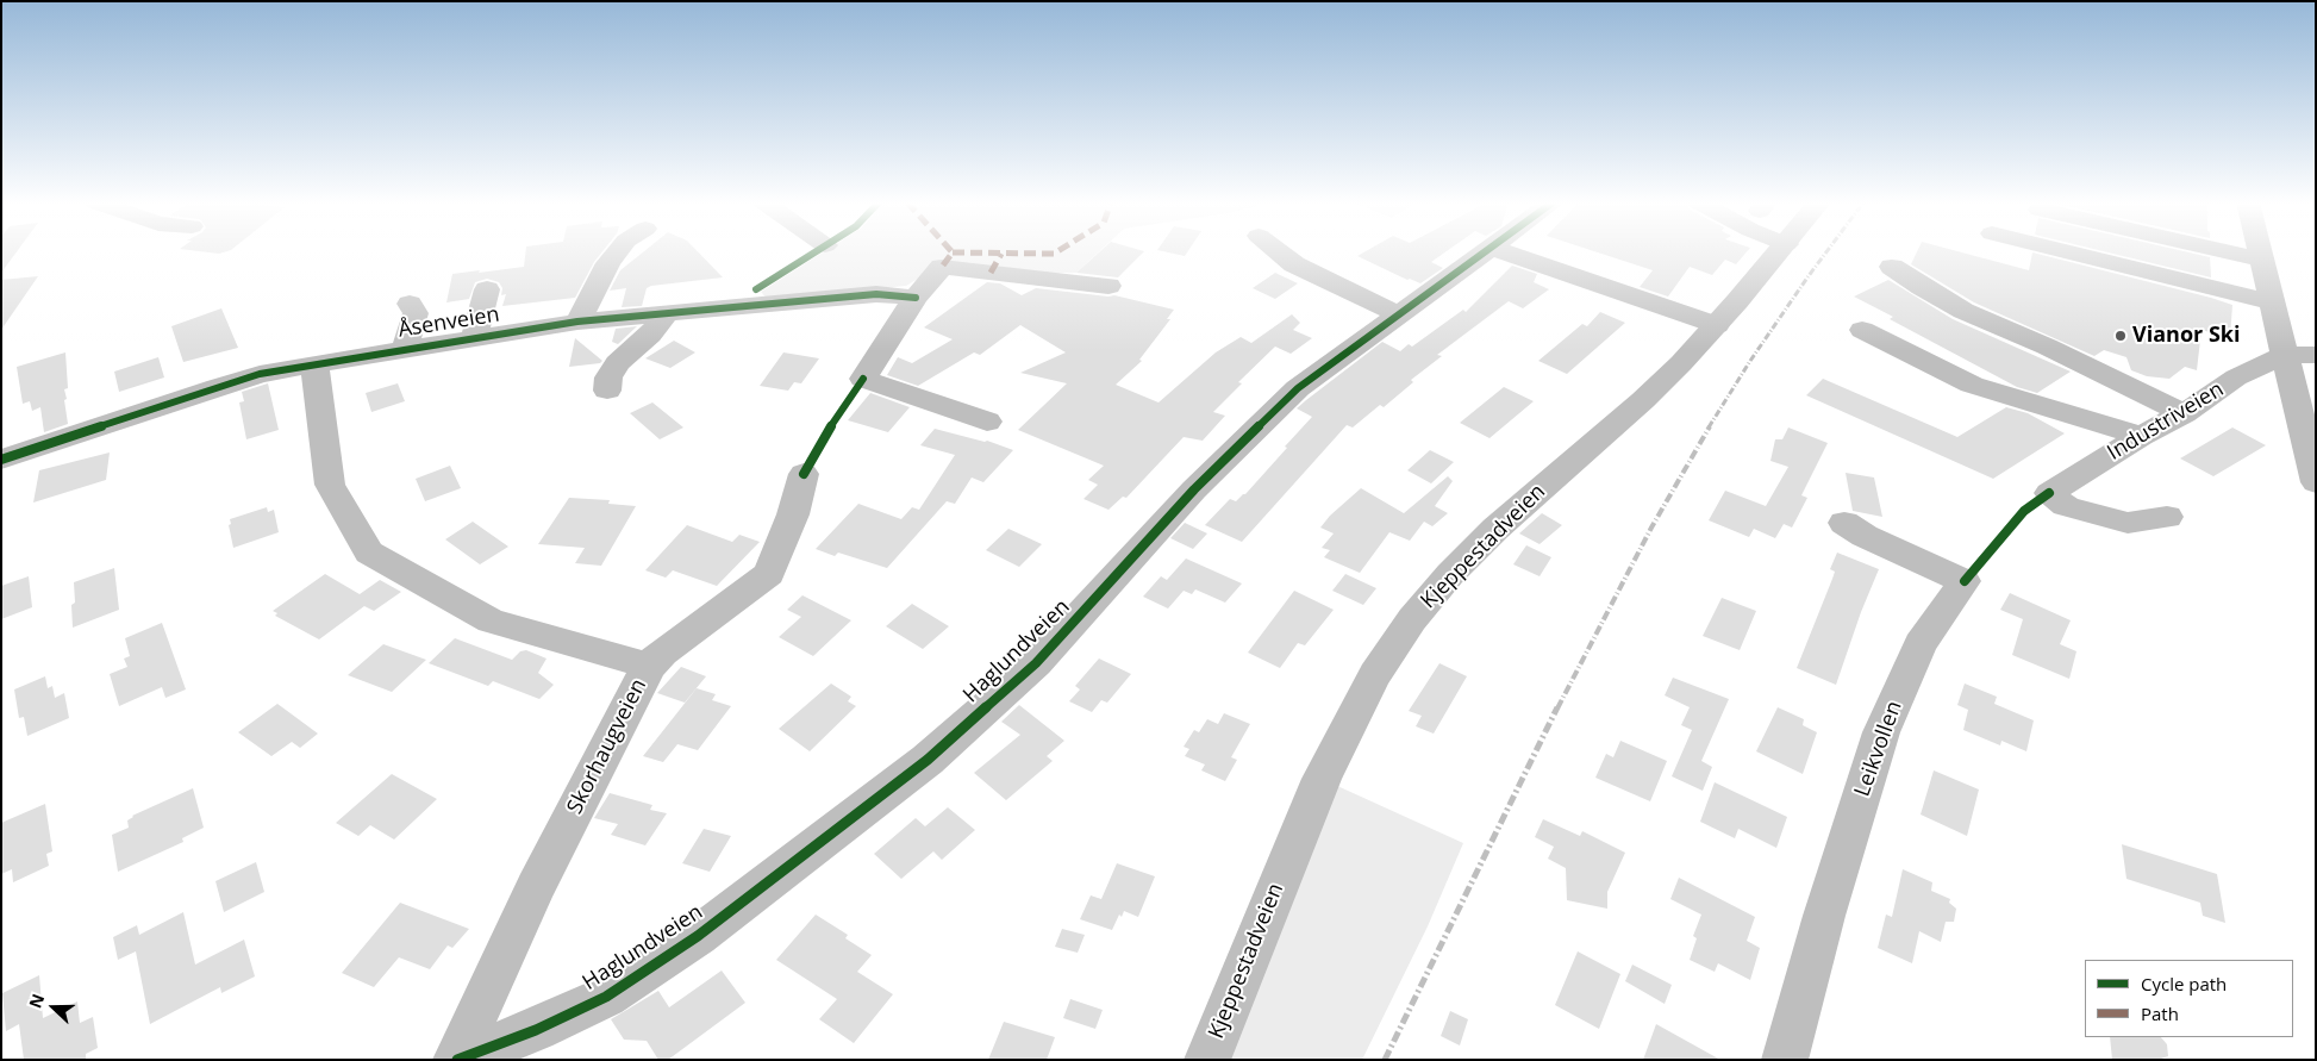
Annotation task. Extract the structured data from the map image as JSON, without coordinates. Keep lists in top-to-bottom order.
{
  "streets": {
    "street": [
      "Åsenveien",
      "Industriveien",
      "Kjeppestadveien",
      "Haglundveien",
      "Skorhaugveien",
      "Leikvollen"
    ]
  },
  "crossings": [
    ["Haglundveien", "Skorhaugveien"]
  ],
  "places": ["Vianor Ski"],
  "legend": ["Cycle path", "Path"],
  "north": "left"
}
